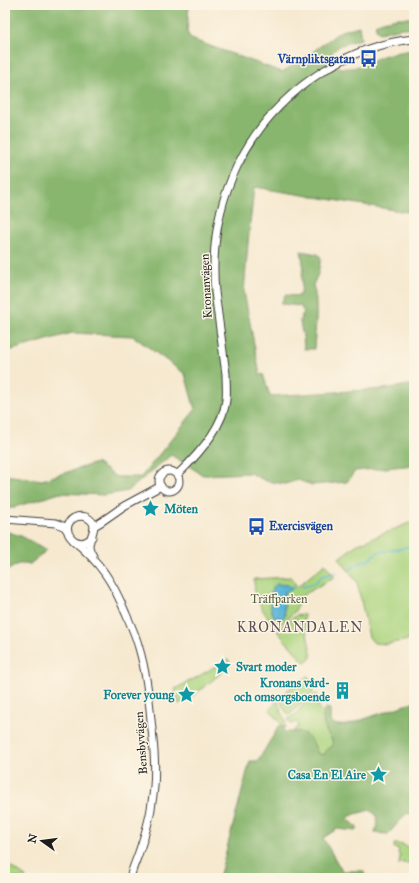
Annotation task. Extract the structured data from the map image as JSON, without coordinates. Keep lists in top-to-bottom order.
{
  "streets": {
    "street": ["Kronanvägen", "Bensbyvägen"]
  },
  "districts": ["KRONANDALEN"],
  "parks": ["Träffparken"],
  "places": {
    "bus stop": ["Värnpliktsgatan", "Exercisvägen"],
    "place": [
      "Möten",
      "Svart moder",
      "Forever young",
      "Casa En El Aire"
    ],
    "building": ["Kronans vård- och omsorgsboende"]
  },
  "north": "left"
}
